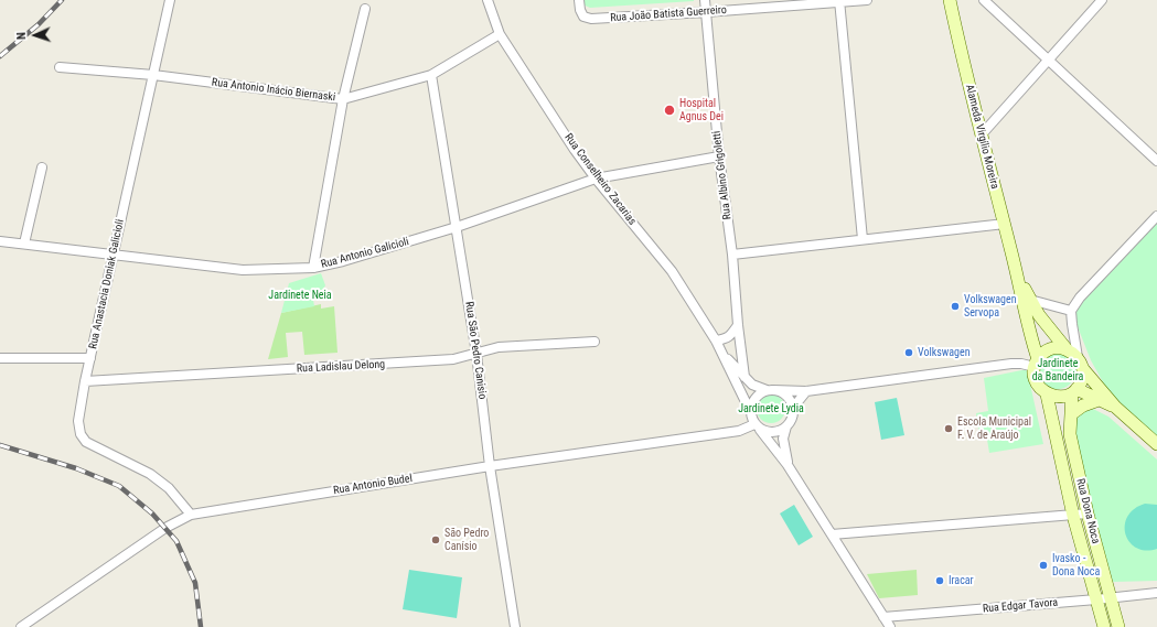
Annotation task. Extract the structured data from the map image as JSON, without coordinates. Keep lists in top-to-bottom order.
{
  "streets": {
    "main road": ["Alameda Virgílio Moreira", "Rua Dona Noca"],
    "street": [
      "Rua João Batista Guerreiro",
      "Rua Antonio Inácio Biernaski",
      "Rua Albino Grigoletti",
      "Rua Conselheiro Zacarias",
      "Rua Antonio Galicioli",
      "Rua Anastacia Doniak Galicioli",
      "Rua São Pedro Canisio",
      "Rua Ladislau Delong",
      "Rua Antonio Budel",
      "Rua Edgar Tavora"
    ]
  },
  "crossings": [
    ["Rua João Batista Guerreiro", "Rua Albino Grigoletti"],
    ["Rua Antonio Inácio Biernaski", "Rua Conselheiro Zacarias"],
    ["Rua Antonio Inácio Biernaski", "Rua Anastacia Doniak Galicioli"],
    ["Rua Antonio Inácio Biernaski", "Rua São Pedro Canisio"],
    ["Alameda Virgílio Moreira", "Rua Dona Noca"],
    ["Rua Albino Grigoletti", "Rua Conselheiro Zacarias"],
    ["Rua Albino Grigoletti", "Rua Antonio Galicioli"],
    ["Rua Conselheiro Zacarias", "Rua Antonio Galicioli"],
    ["Rua Conselheiro Zacarias", "Rua Antonio Budel"],
    ["Rua Antonio Galicioli", "Rua Anastacia Doniak Galicioli"],
    ["Rua Antonio Galicioli", "Rua São Pedro Canisio"],
    ["Rua Anastacia Doniak Galicioli", "Rua Ladislau Delong"],
    ["Rua Anastacia Doniak Galicioli", "Rua Antonio Budel"],
    ["Rua São Pedro Canisio", "Rua Ladislau Delong"],
    ["Rua São Pedro Canisio", "Rua Antonio Budel"],
    ["Rua Dona Noca", "Rua Edgar Tavora"]
  ],
  "parks": ["Jardinete Neia", "Jardinete da Bandeira", "Jardinete Lydia"],
  "places": [
    "Hospital Agnus Dei",
    "Volkswagen Servopa",
    "Volkswagen",
    "Escola Municipal F. V. de Araújo",
    "São Pedro Canísio",
    "Ivasko - Dona Noca",
    "Iracar"
  ],
  "north": "left"
}
